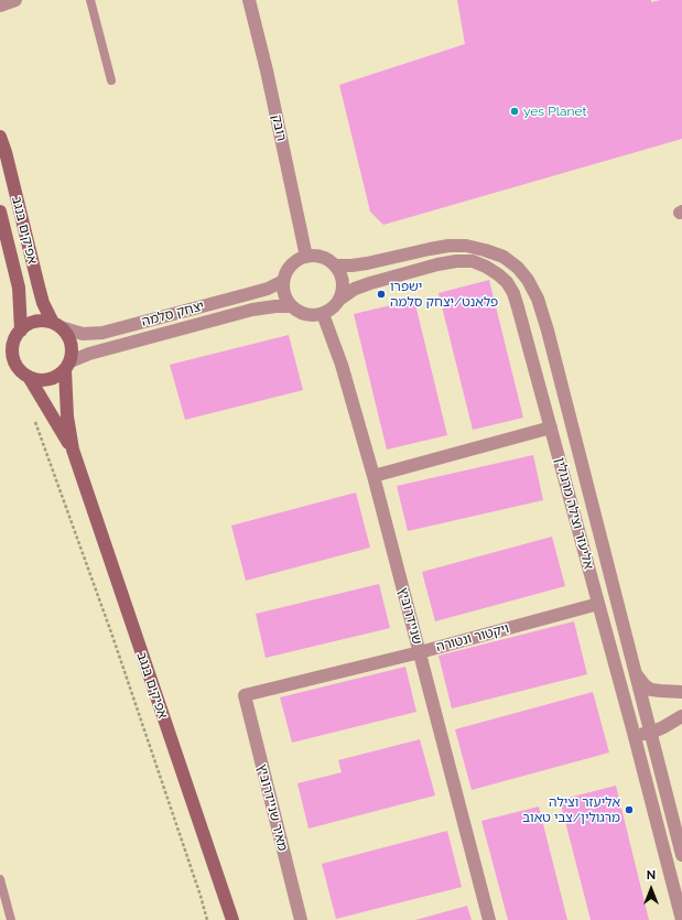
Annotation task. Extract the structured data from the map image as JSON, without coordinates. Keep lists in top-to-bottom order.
{
  "streets": {
    "street": [
      "רובק",
      "אפיקים בנגב",
      "יצחק סלמה",
      "אליעזר וצילה מרגולין",
      "שניידרוביץ",
      "ויקטור ונטורה",
      "מאיר שניידרוביץ"
    ]
  },
  "crossings": [
    ["רובק", "יצחק סלמה"],
    ["רובק", "אליעזר וצילה מרגולין"],
    ["רובק", "שניידרוביץ"],
    ["אפיקים בנגב", "יצחק סלמה"],
    ["יצחק סלמה", "אליעזר וצילה מרגולין"],
    ["יצחק סלמה", "שניידרוביץ"],
    ["אליעזר וצילה מרגולין", "שניידרוביץ"],
    ["אליעזר וצילה מרגולין", "ויקטור ונטורה"],
    ["שניידרוביץ", "ויקטור ונטורה"],
    ["ויקטור ונטורה", "מאיר שניידרוביץ"]
  ],
  "places": ["yes Planet", "ישפרו פלאנט/יצחק סלמה", "אליעזר וצילה מרגולין/צבי טאוב"],
  "north": "top"
}
